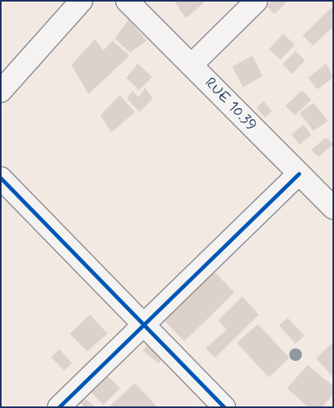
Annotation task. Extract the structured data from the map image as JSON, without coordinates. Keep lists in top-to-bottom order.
{
  "streets": {
    "street": ["RUE 10.39"]
  }
}
